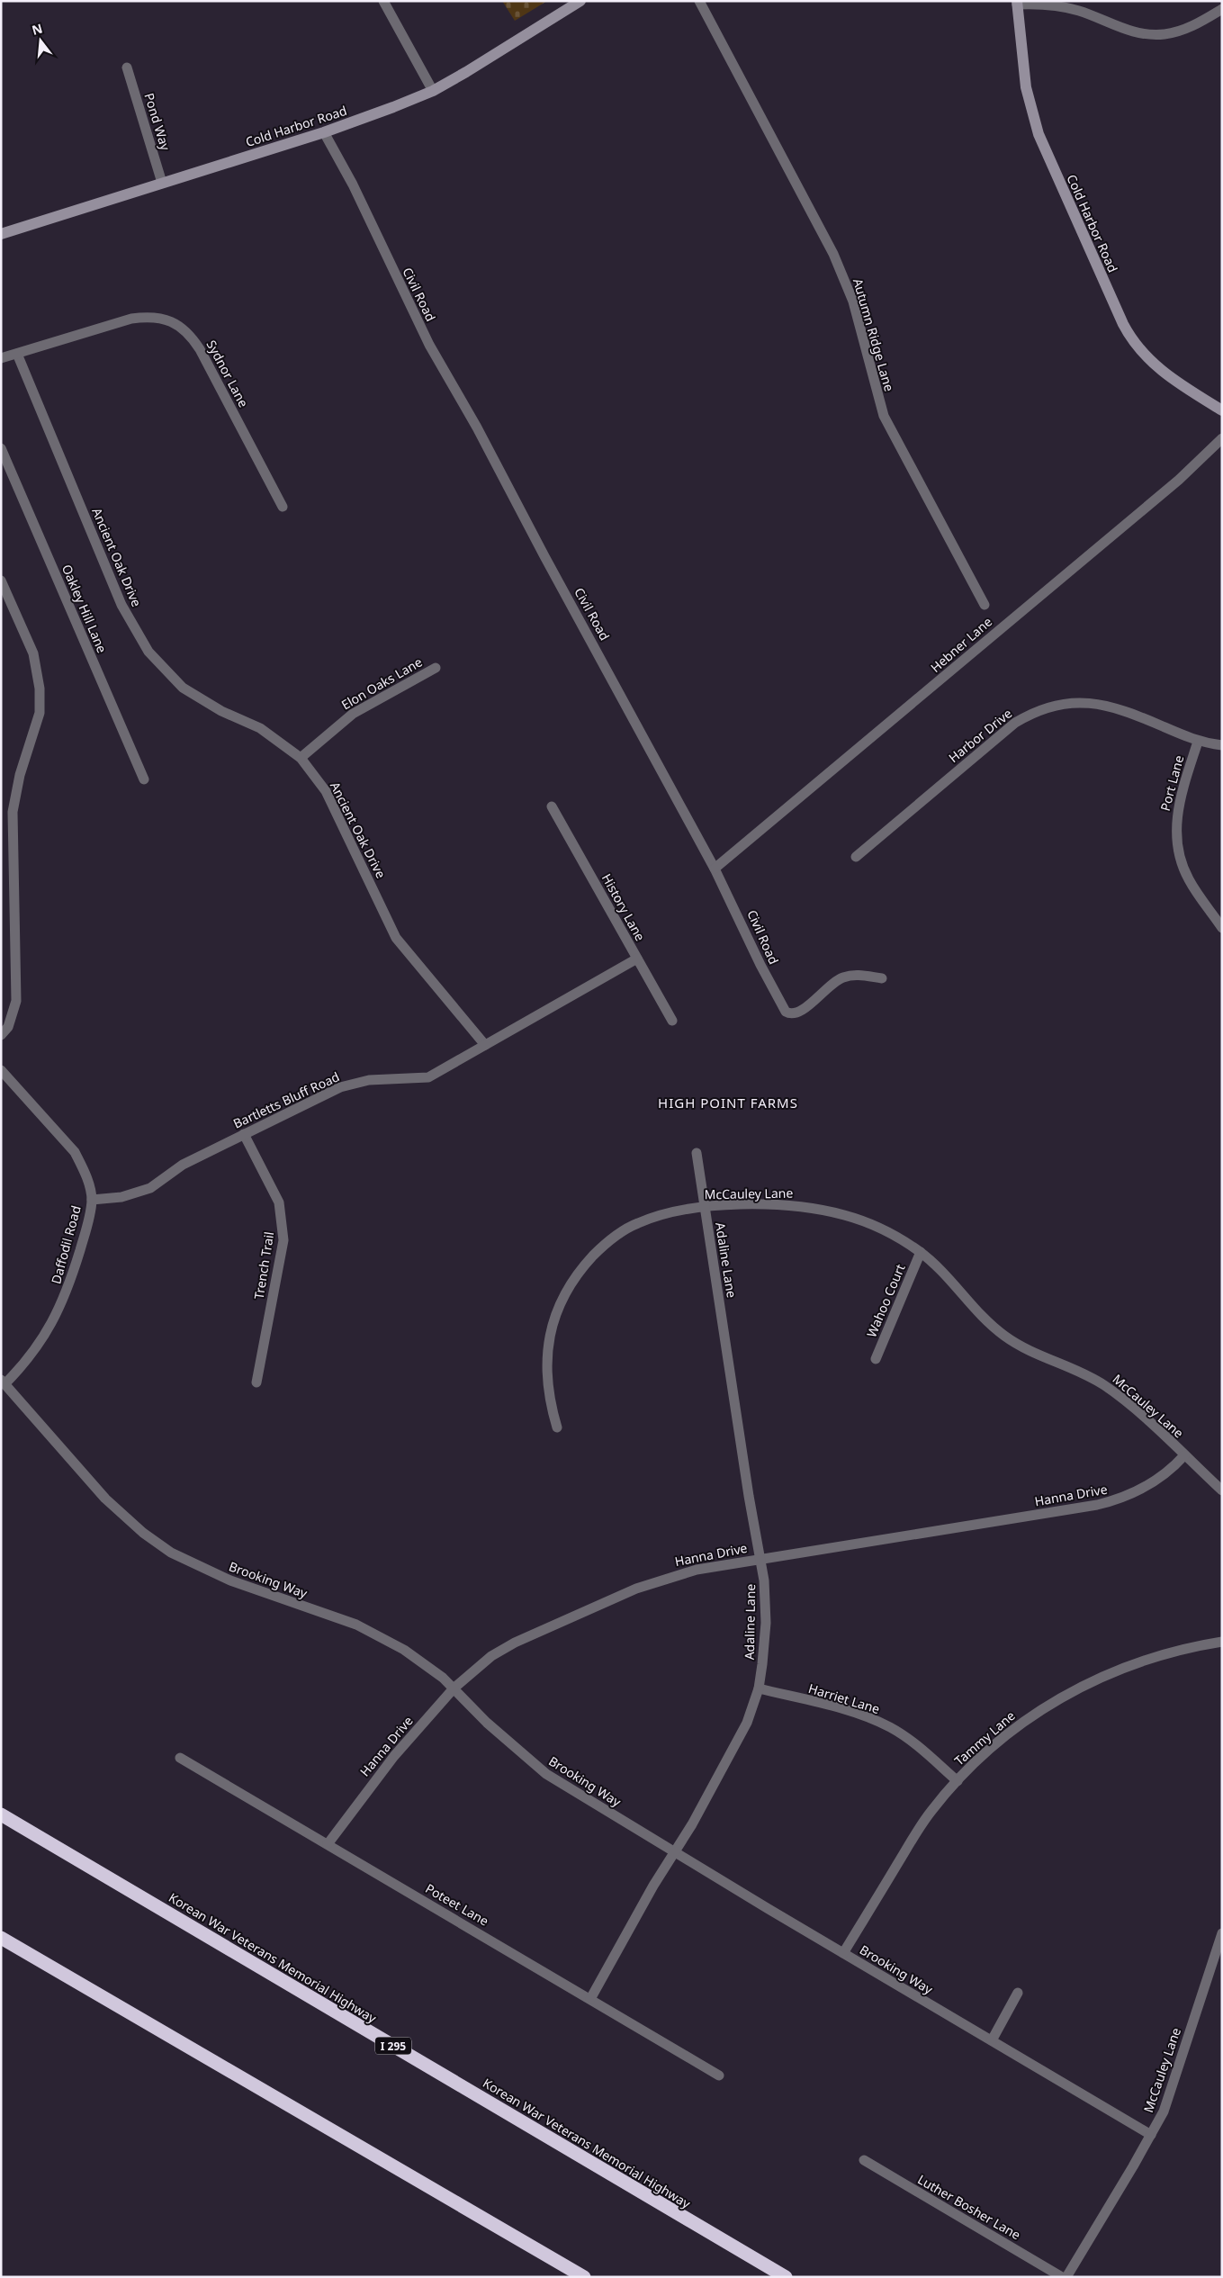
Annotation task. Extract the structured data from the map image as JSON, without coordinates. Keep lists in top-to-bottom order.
{
  "streets": {
    "highway": ["Korean War Veterans Memorial Highway", "I 295"],
    "main road": ["Cold Harbor Road"],
    "street": [
      "Pond Way",
      "Civil Road",
      "Autumn Ridge Lane",
      "Sydnor Lane",
      "Ancient Oak Drive",
      "Oakley Hill Lane",
      "Hebner Lane",
      "Elon Oaks Lane",
      "Harbor Drive",
      "Port Lane",
      "History Lane",
      "Bartletts Bluff Road",
      "McCauley Lane",
      "Daffodil Road",
      "Adaline Lane",
      "Trench Trail",
      "Wahoo Court",
      "Hanna Drive",
      "Brooking Way",
      "Harriet Lane",
      "Tammy Lane",
      "Poteet Lane",
      "Luther Bosher Lane"
    ]
  },
  "crossings": [
    ["Pond Way", "Cold Harbor Road"],
    ["Cold Harbor Road", "Civil Road"],
    ["Civil Road", "Hebner Lane"],
    ["Sydnor Lane", "Ancient Oak Drive"],
    ["Ancient Oak Drive", "Elon Oaks Lane"],
    ["Ancient Oak Drive", "Bartletts Bluff Road"],
    ["Harbor Drive", "Port Lane"],
    ["History Lane", "Bartletts Bluff Road"],
    ["Bartletts Bluff Road", "Daffodil Road"],
    ["Bartletts Bluff Road", "Trench Trail"],
    ["McCauley Lane", "Adaline Lane"],
    ["McCauley Lane", "Wahoo Court"],
    ["McCauley Lane", "Hanna Drive"],
    ["McCauley Lane", "Brooking Way"],
    ["Daffodil Road", "Brooking Way"],
    ["Adaline Lane", "Hanna Drive"],
    ["Adaline Lane", "Brooking Way"],
    ["Adaline Lane", "Harriet Lane"],
    ["Adaline Lane", "Poteet Lane"],
    ["Hanna Drive", "Brooking Way"],
    ["Hanna Drive", "Poteet Lane"],
    ["Brooking Way", "Tammy Lane"],
    ["Harriet Lane", "Tammy Lane"]
  ],
  "districts": ["HIGH POINT FARMS"],
  "north": "top"
}
